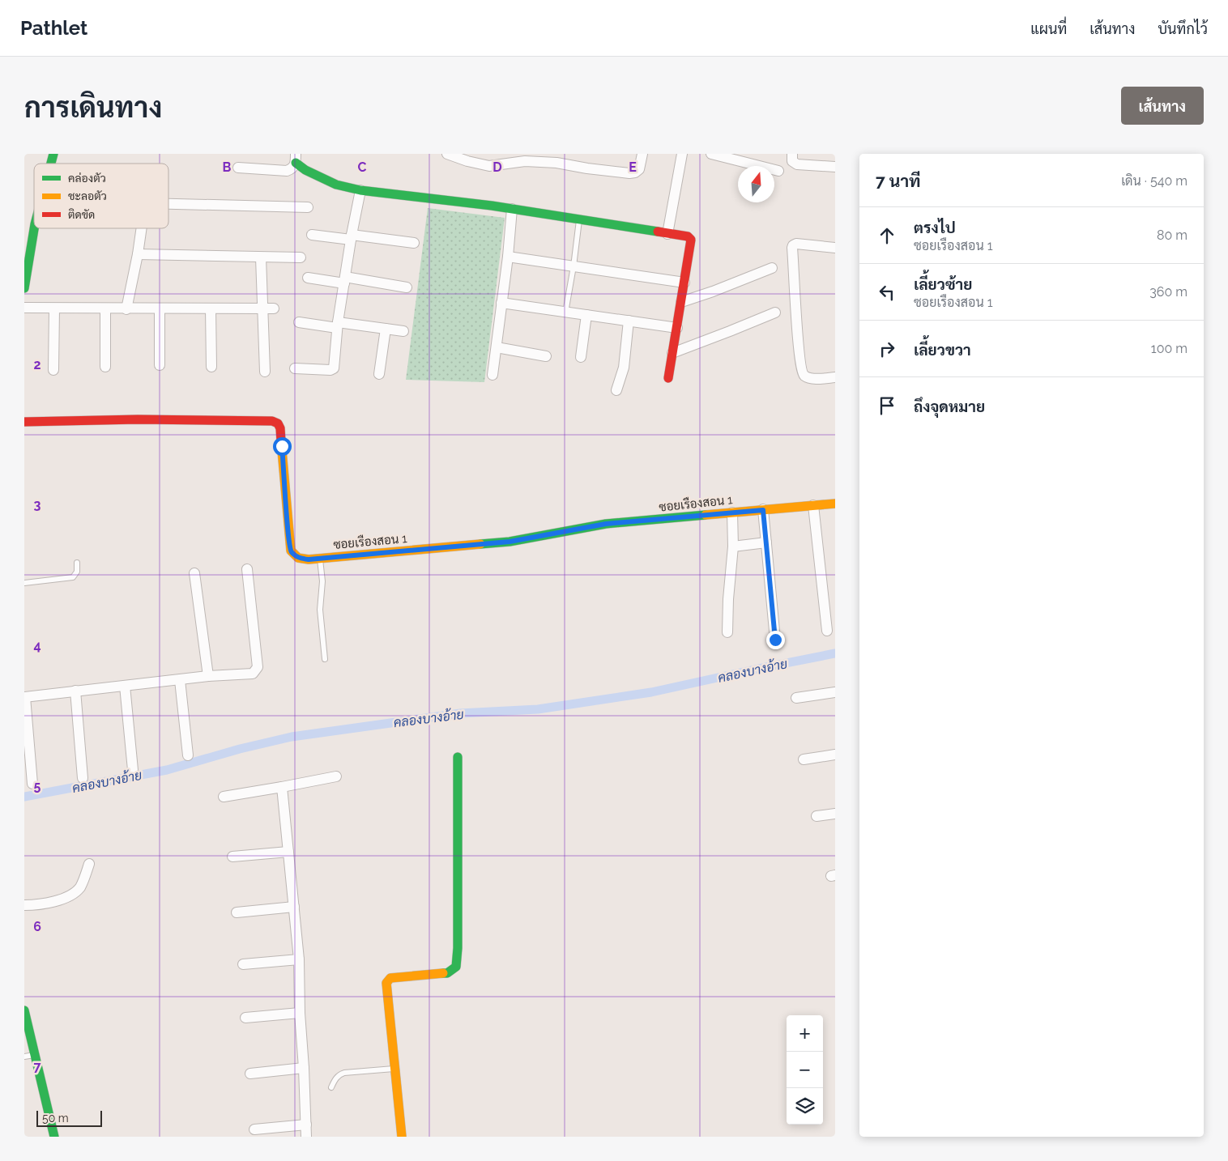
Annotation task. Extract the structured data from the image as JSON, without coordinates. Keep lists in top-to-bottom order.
{
  "streets": {
    "street": ["ซอยเรืองสอน 1"]
  },
  "water": ["คลองบางอ้าย"],
  "legend": ["คล่องตัว", "ชะลอตัว", "ติดขัด"],
  "scale_bar": "50 m",
  "north": "top",
  "page": {
    "header": "Pathlet",
    "nav": ["แผนที่", "เส้นทาง", "บันทึกไว้"],
    "buttons": "เส้นทาง",
    "title": "การเดินทาง",
    "heading": ["7 นาที", "เดิน · 540 m"],
    "list": [
      ["ตรงไป", "ซอยเรืองสอน 1", "80 m"],
      ["เลี้ยวซ้าย", "ซอยเรืองสอน 1", "360 m"],
      ["เลี้ยวขวา", "100 m"],
      "ถึงจุดหมาย"
    ],
    "map_buttons": ["+", "−"],
    "scale": "50 m"
  },
  "grid": {
    "columns": [
      "B",
      "C",
      "D",
      "E"
    ],
    "rows": [
      "2",
      "3",
      "4",
      "5",
      "6",
      "7"
    ]
  }
}
